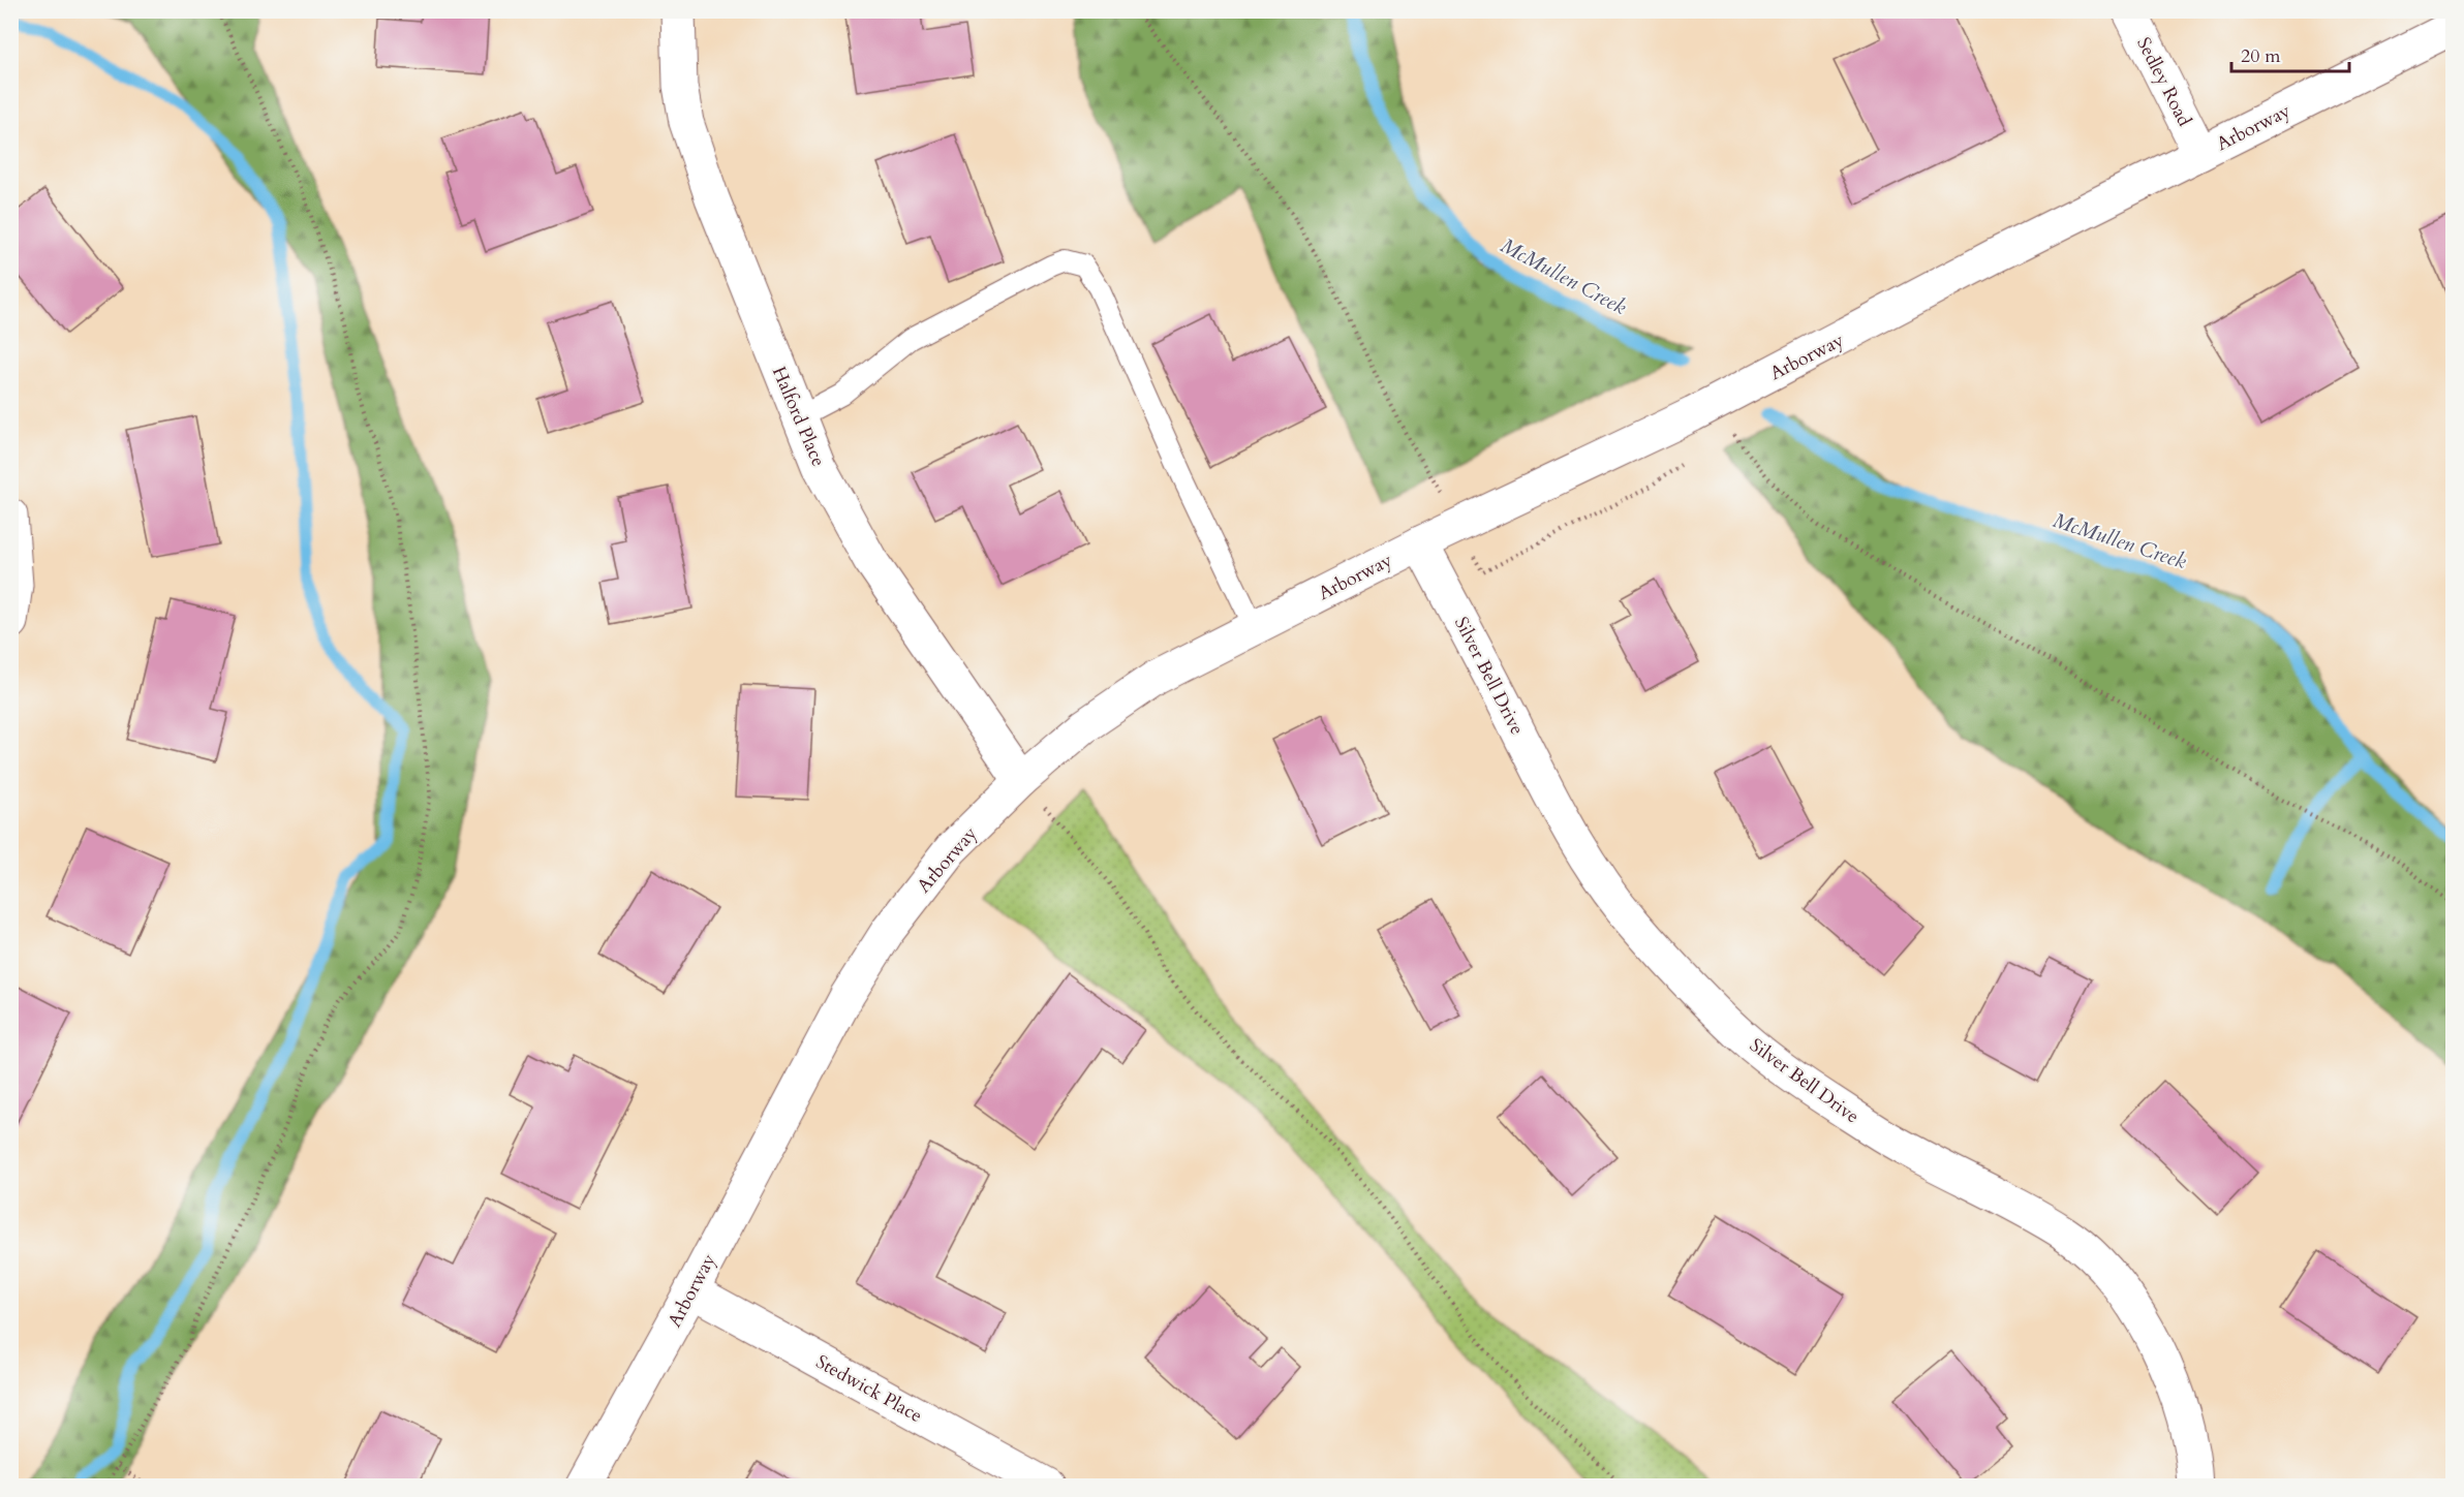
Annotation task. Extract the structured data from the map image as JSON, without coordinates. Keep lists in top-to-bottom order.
{
  "streets": {
    "street": [
      "Sedley Road",
      "Arborway",
      "Halford Place",
      "Silver Bell Drive",
      "Stedwick Place"
    ]
  },
  "crossings": [
    ["Sedley Road", "Arborway"],
    ["Arborway", "Halford Place"],
    ["Arborway", "Silver Bell Drive"],
    ["Arborway", "Stedwick Place"]
  ],
  "water": ["McMullen Creek"],
  "scale_bar": "20 m"
}
